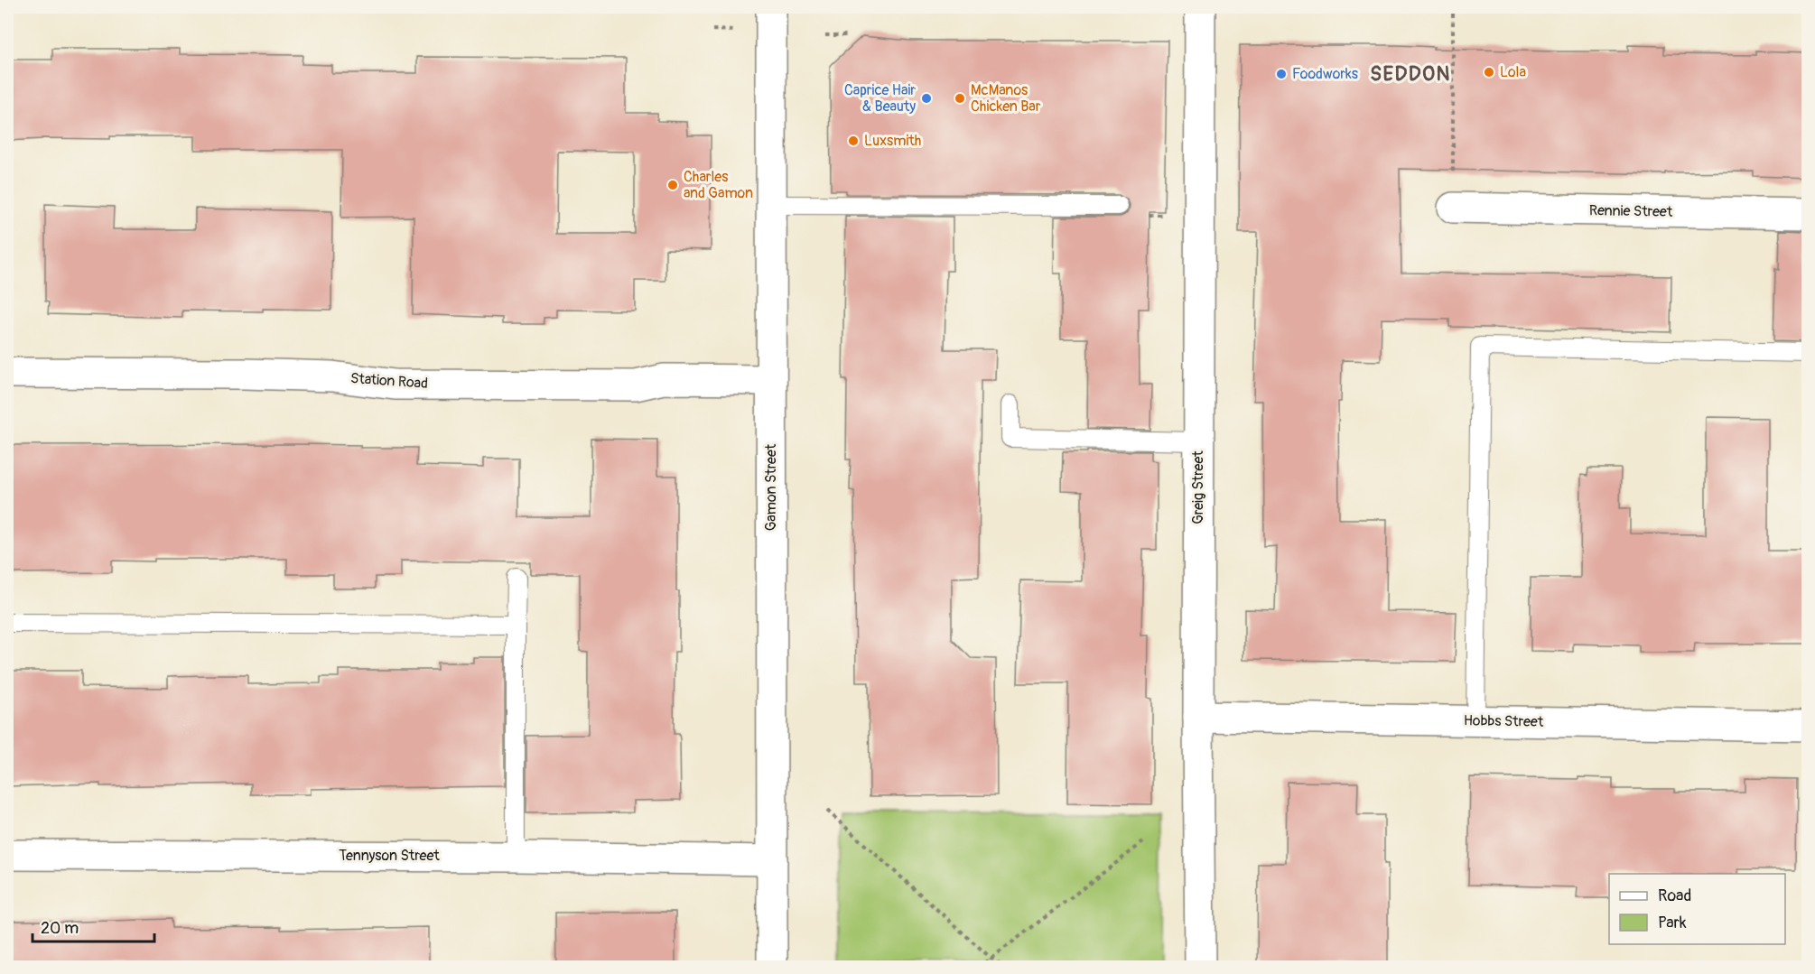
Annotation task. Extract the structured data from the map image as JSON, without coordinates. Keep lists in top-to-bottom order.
{
  "streets": {
    "street": [
      "Rennie Street",
      "Station Road",
      "Gamon Street",
      "Greig Street",
      "Hobbs Street",
      "Tennyson Street"
    ]
  },
  "crossings": [
    ["Station Road", "Gamon Street"],
    ["Gamon Street", "Tennyson Street"],
    ["Greig Street", "Hobbs Street"]
  ],
  "districts": ["SEDDON"],
  "places": [
    "Lola",
    "Foodworks",
    "Caprice Hair & Beauty",
    "McManos Chicken Bar",
    "Luxsmith",
    "Charles and Gamon"
  ],
  "legend": ["Road", "Park"],
  "scale_bar": "20 m"
}
